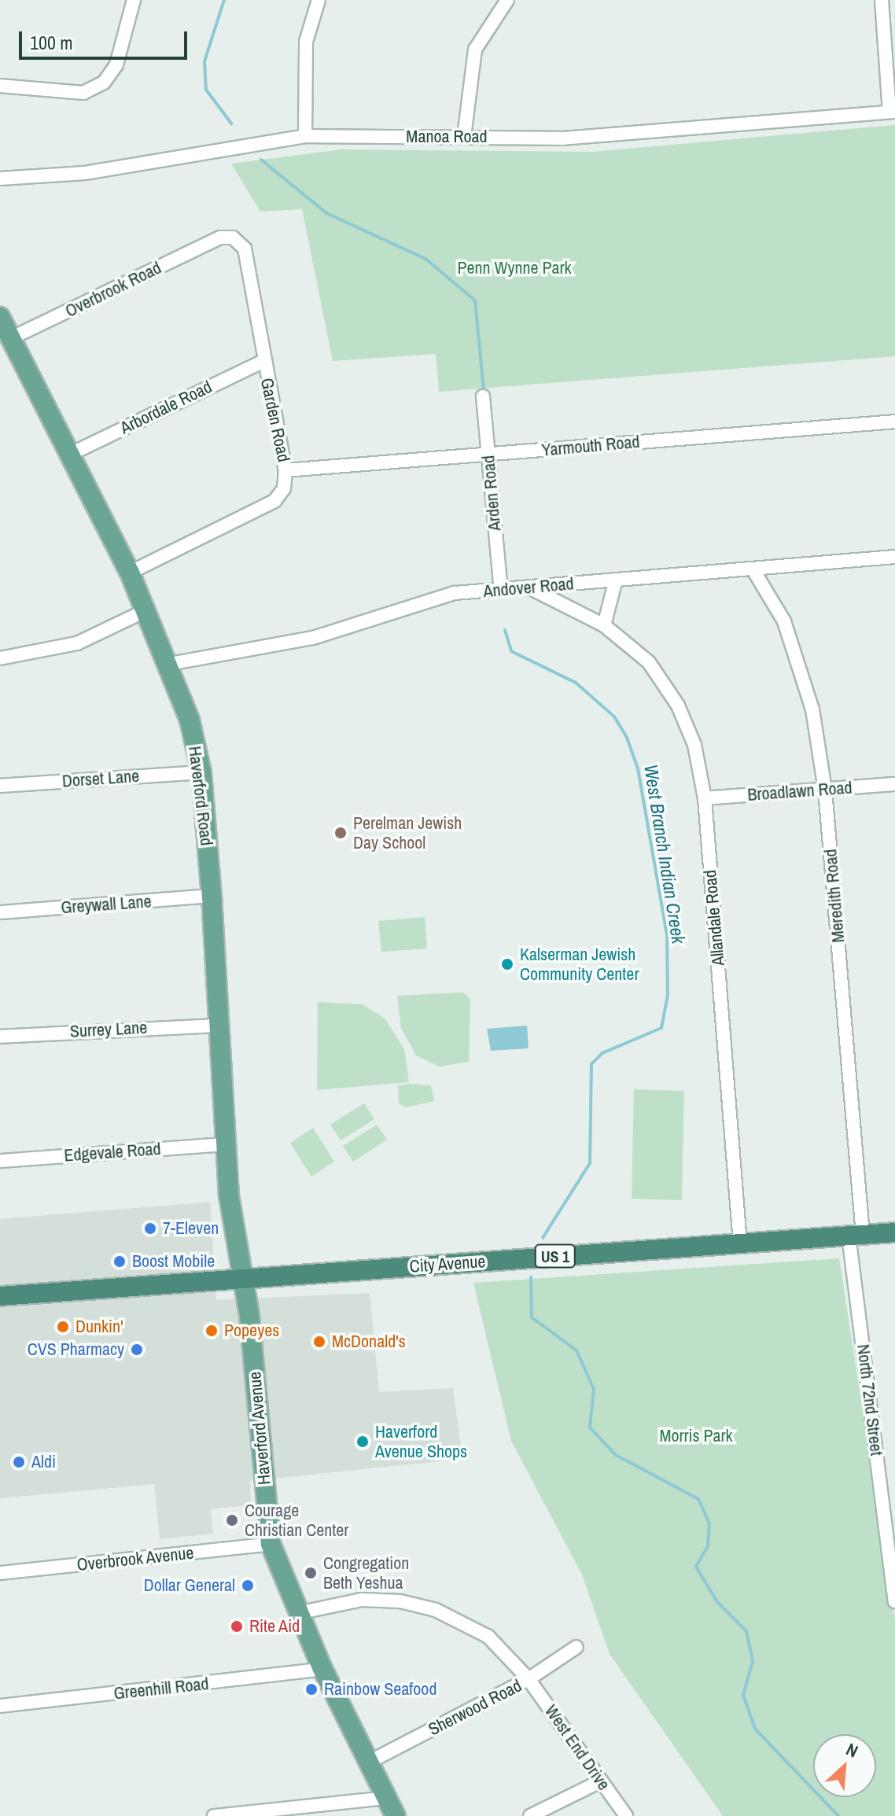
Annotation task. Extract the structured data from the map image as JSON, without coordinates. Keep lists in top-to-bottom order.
{
  "streets": {
    "highway": ["US 1", "City Avenue"],
    "main road": ["Haverford Road", "Haverford Avenue"],
    "street": [
      "Manoa Road",
      "Overbrook Road",
      "Arbordale Road",
      "Garden Road",
      "Yarmouth Road",
      "Arden Road",
      "Andover Road",
      "Dorset Lane",
      "Broadlawn Road",
      "Meredith Road",
      "Greywall Lane",
      "Allandale Road",
      "Surrey Lane",
      "Edgevale Road",
      "North 72nd Street",
      "Overbrook Avenue",
      "Greenhill Road",
      "Sherwood Road",
      "West End Drive"
    ]
  },
  "crossings": [
    ["Overbrook Road", "Garden Road"],
    ["Overbrook Road", "Haverford Road"],
    ["Arbordale Road", "Garden Road"],
    ["Arbordale Road", "Haverford Road"],
    ["Garden Road", "Yarmouth Road"],
    ["Garden Road", "Haverford Road"],
    ["Yarmouth Road", "Arden Road"],
    ["Arden Road", "Andover Road"],
    ["Andover Road", "Haverford Road"],
    ["Andover Road", "Meredith Road"],
    ["Andover Road", "Allandale Road"],
    ["Dorset Lane", "Haverford Road"],
    ["Broadlawn Road", "Meredith Road"],
    ["Broadlawn Road", "Allandale Road"],
    ["Haverford Road", "Greywall Lane"],
    ["Haverford Road", "Surrey Lane"],
    ["Haverford Road", "Edgevale Road"],
    ["Haverford Road", "City Avenue"],
    ["Haverford Road", "Haverford Avenue"],
    ["Meredith Road", "City Avenue"],
    ["Meredith Road", "North 72nd Street"],
    ["Allandale Road", "City Avenue"],
    ["City Avenue", "North 72nd Street"],
    ["City Avenue", "Haverford Avenue"],
    ["Haverford Avenue", "Overbrook Avenue"],
    ["Haverford Avenue", "Greenhill Road"],
    ["Haverford Avenue", "Sherwood Road"],
    ["Sherwood Road", "West End Drive"]
  ],
  "water": ["West Branch Indian Creek"],
  "parks": ["Penn Wynne Park", "Morris Park"],
  "places": [
    "Perelman Jewish Day School",
    "Kalserman Jewish Community Center",
    "7-Eleven",
    "Boost Mobile",
    "Dunkin'",
    "Popeyes",
    "McDonald's",
    "CVS Pharmacy",
    "Haverford Avenue Shops",
    "Aldi",
    "Courage Christian Center",
    "Congregation Beth Yeshua",
    "Dollar General",
    "Rite Aid",
    "Rainbow Seafood"
  ],
  "scale_bar": "100 m",
  "north": "top right"
}
